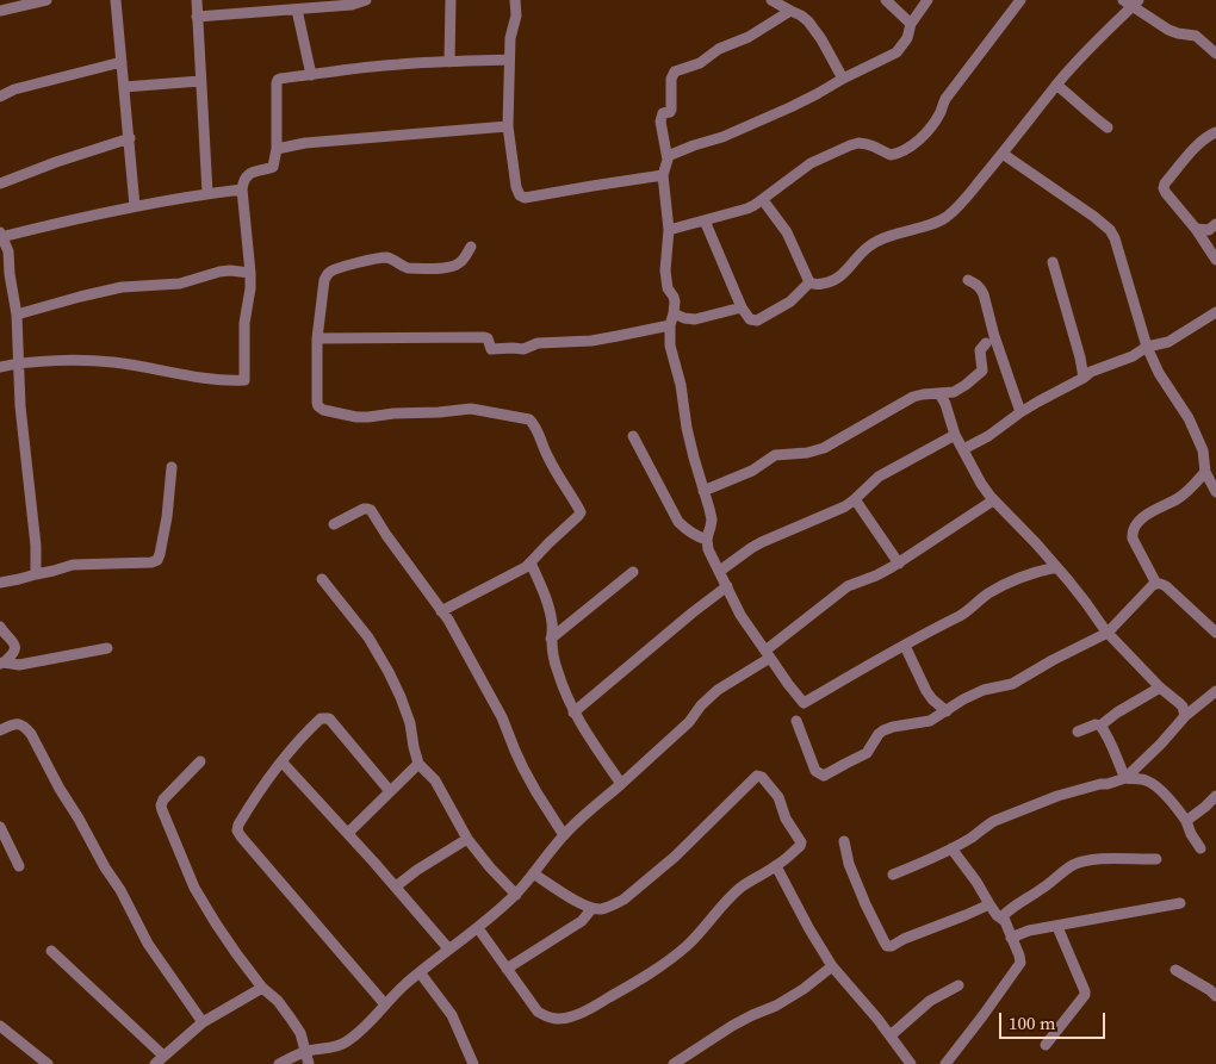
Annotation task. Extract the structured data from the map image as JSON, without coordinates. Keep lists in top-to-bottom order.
{
  "scale_bar": "100 m"
}
